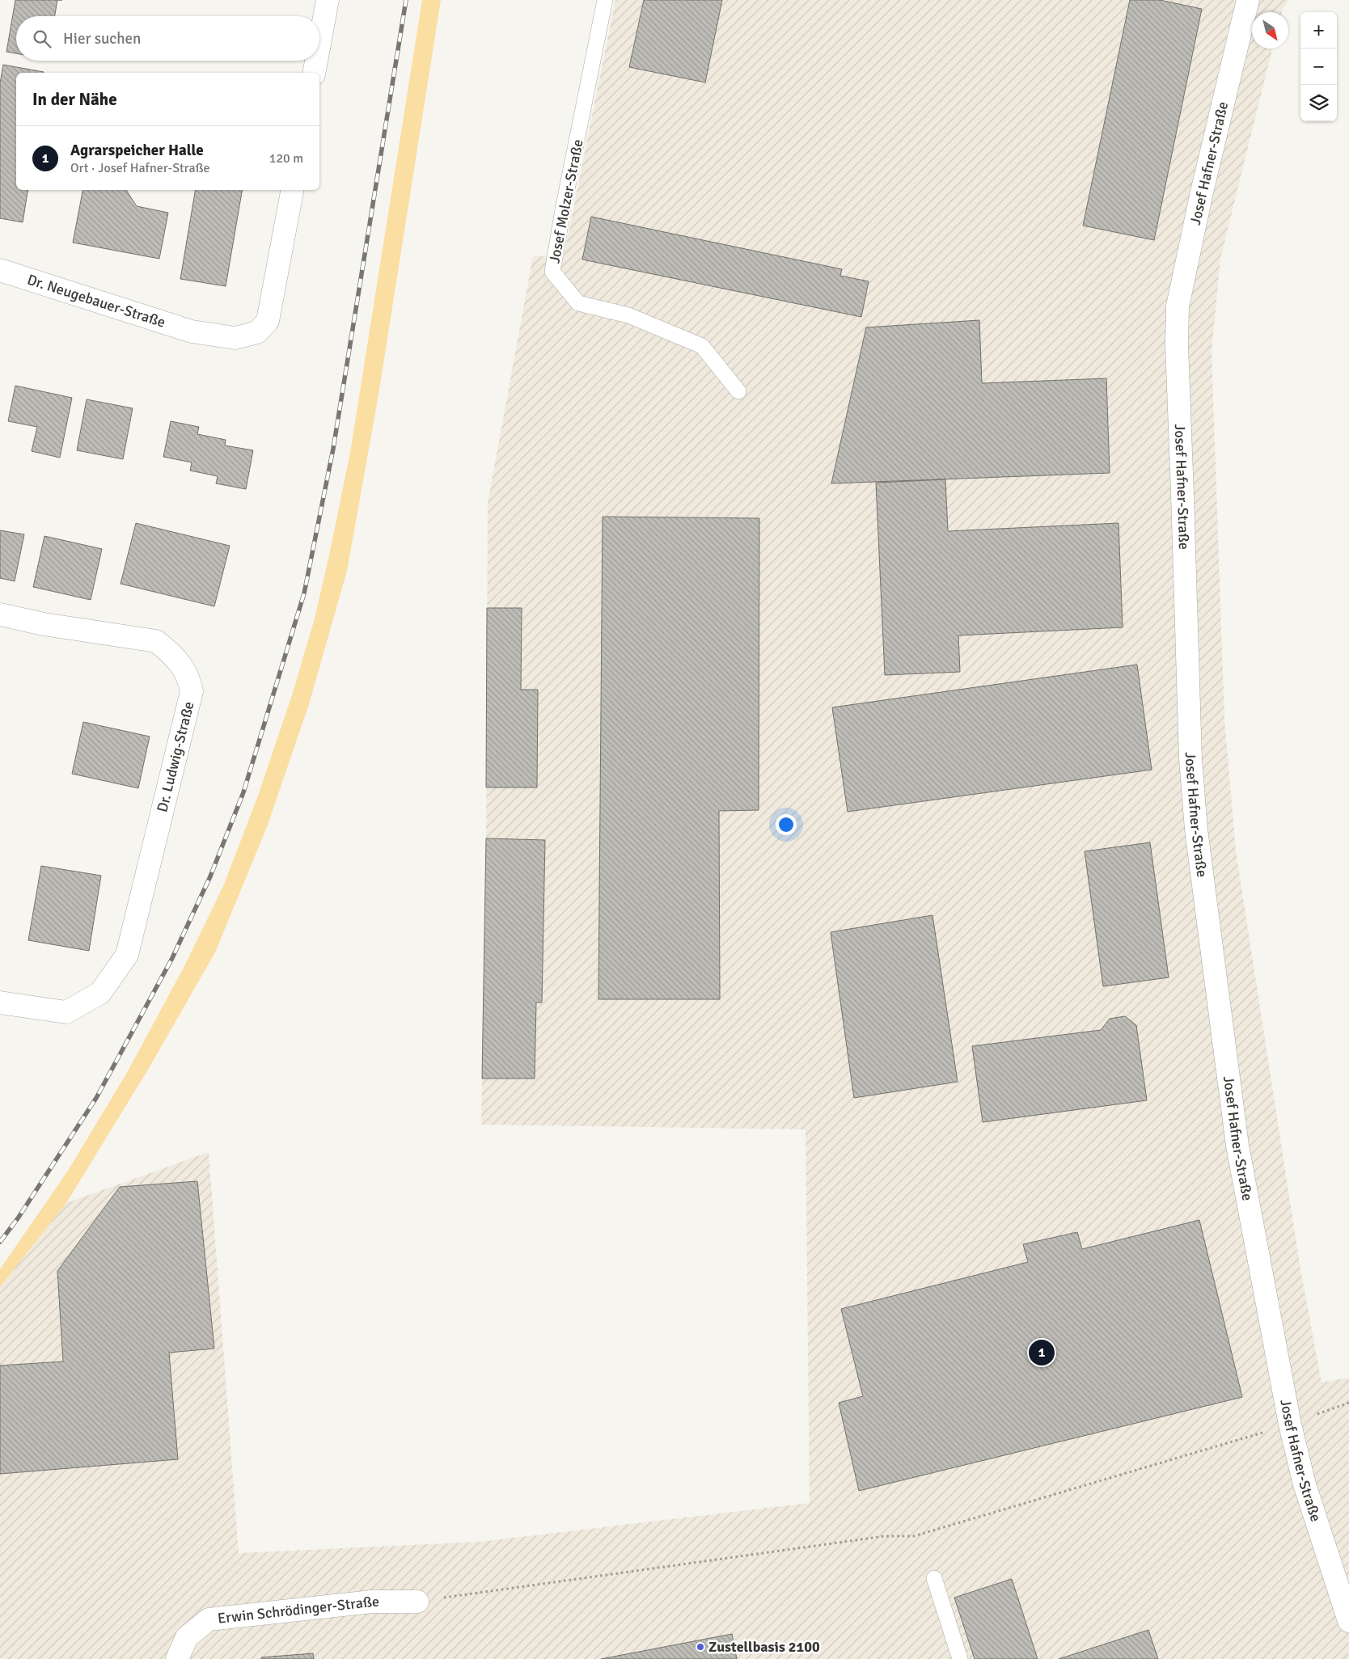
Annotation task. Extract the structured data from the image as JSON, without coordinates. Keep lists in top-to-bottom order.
{
  "streets": {
    "street": [
      "Josef Hafner-Straße",
      "Dr. Neugebauer-Straße",
      "Dr. Ludwig-Straße",
      "Erwin Schrödinger-Straße"
    ],
    "lane": ["Josef Molzer-Straße"]
  },
  "places": ["Zustellbasis 2100"],
  "north": "bottom right",
  "page": {
    "map_buttons": ["+", "−"],
    "search": "Hier suchen",
    "heading": "In der Nähe",
    "list": [
      {
        "mark": "1",
        "name": "Agrarspeicher Halle",
        "note": "Ort · Josef Hafner-Straße",
        "value": "120 m"
      }
    ],
    "pins": "1"
  }
}
